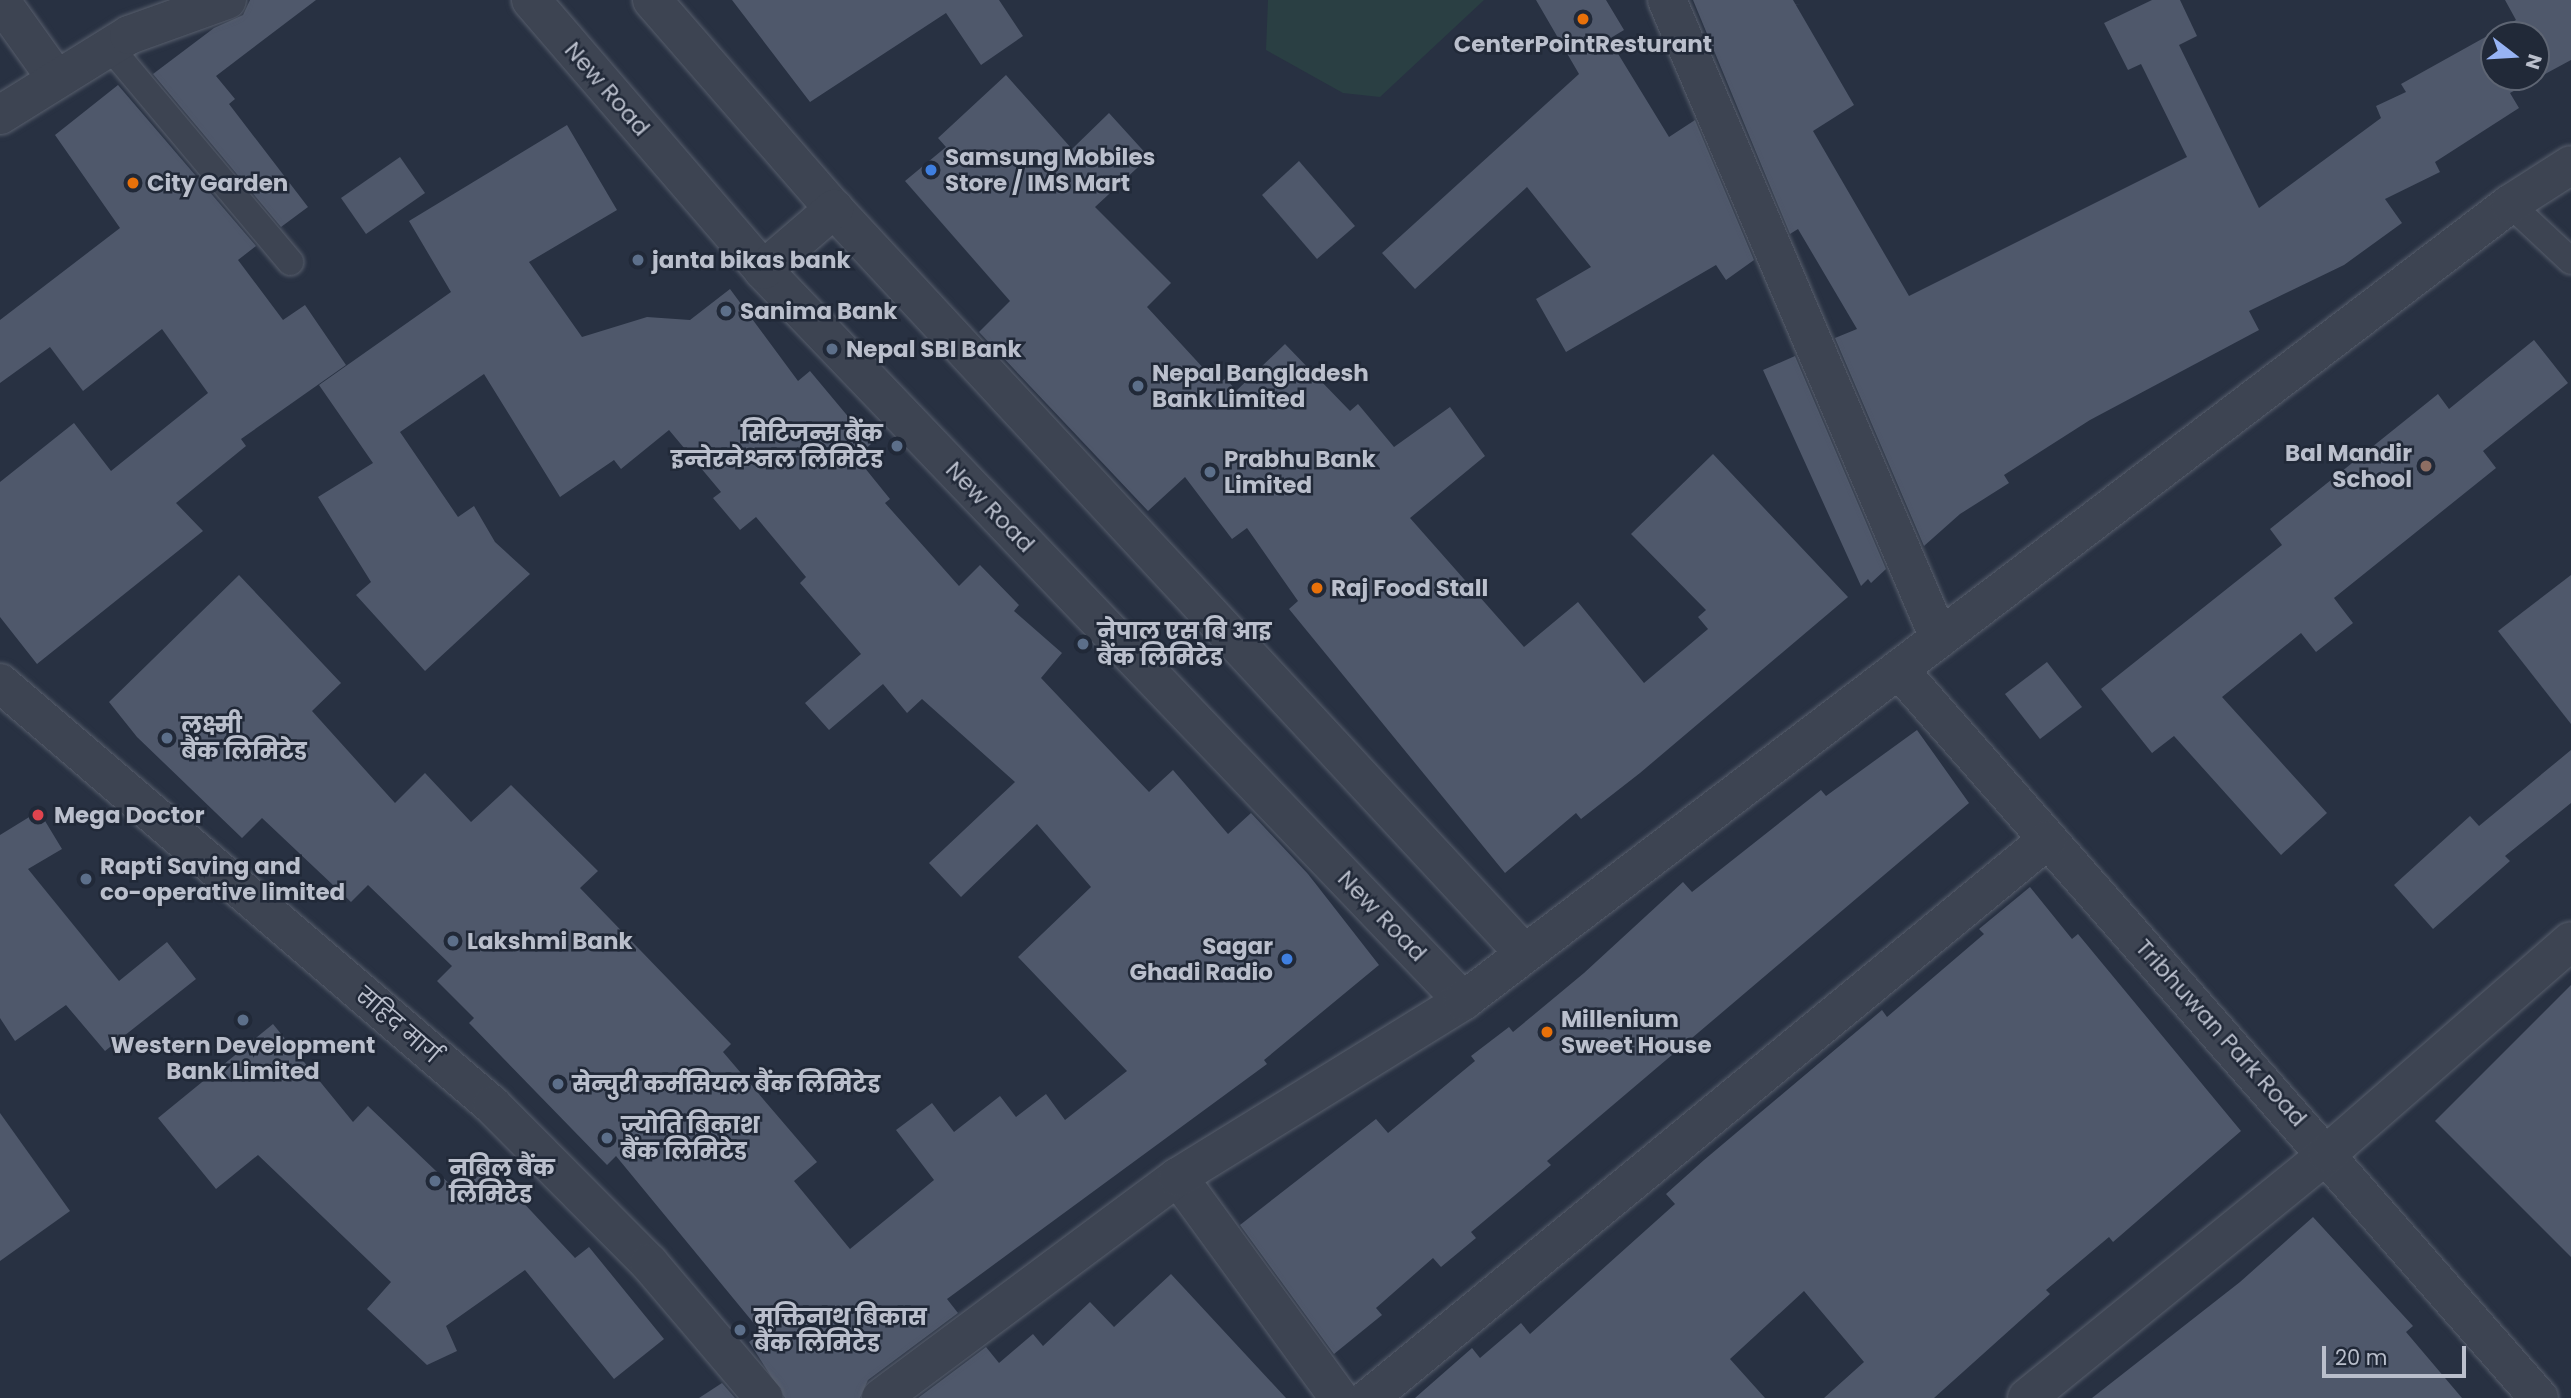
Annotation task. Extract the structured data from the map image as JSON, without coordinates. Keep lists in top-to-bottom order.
{
  "streets": {
    "street": ["New Road", "सहिद मार्ग", "Tribhuwan Park Road"]
  },
  "places": [
    "CenterPointResturant",
    "Samsung Mobiles Store / IMS Mart",
    "City Garden",
    "janta bikas bank",
    "Sanima Bank",
    "Nepal SBI Bank",
    "Nepal Bangladesh Bank Limited",
    "सिटिजन्स बैंक इन्तेरनेश्नल लिमिटेड",
    "Bal Mandir School",
    "Prabhu Bank Limited",
    "Raj Food Stall",
    "नेपाल एस बि आइ बैंक लिमिटेड",
    "लक्ष्मी बैंक लिमिटेड",
    "Mega Doctor",
    "Rapti Saving and co-operative limited",
    "Lakshmi Bank",
    "Sagar Ghadi Radio",
    "Western Development Bank Limited",
    "Millenium Sweet House",
    "सेन्चुरी कर्मसियल बैंक लिमिटेड",
    "ज्योति बिकाश बैंक लिमिटेड",
    "नबिल बैंक लिमिटेड",
    "मुक्तिनाथ बिकास बैंक लिमिटेड"
  ],
  "scale_bar": "20 m",
  "north": "right"
}
